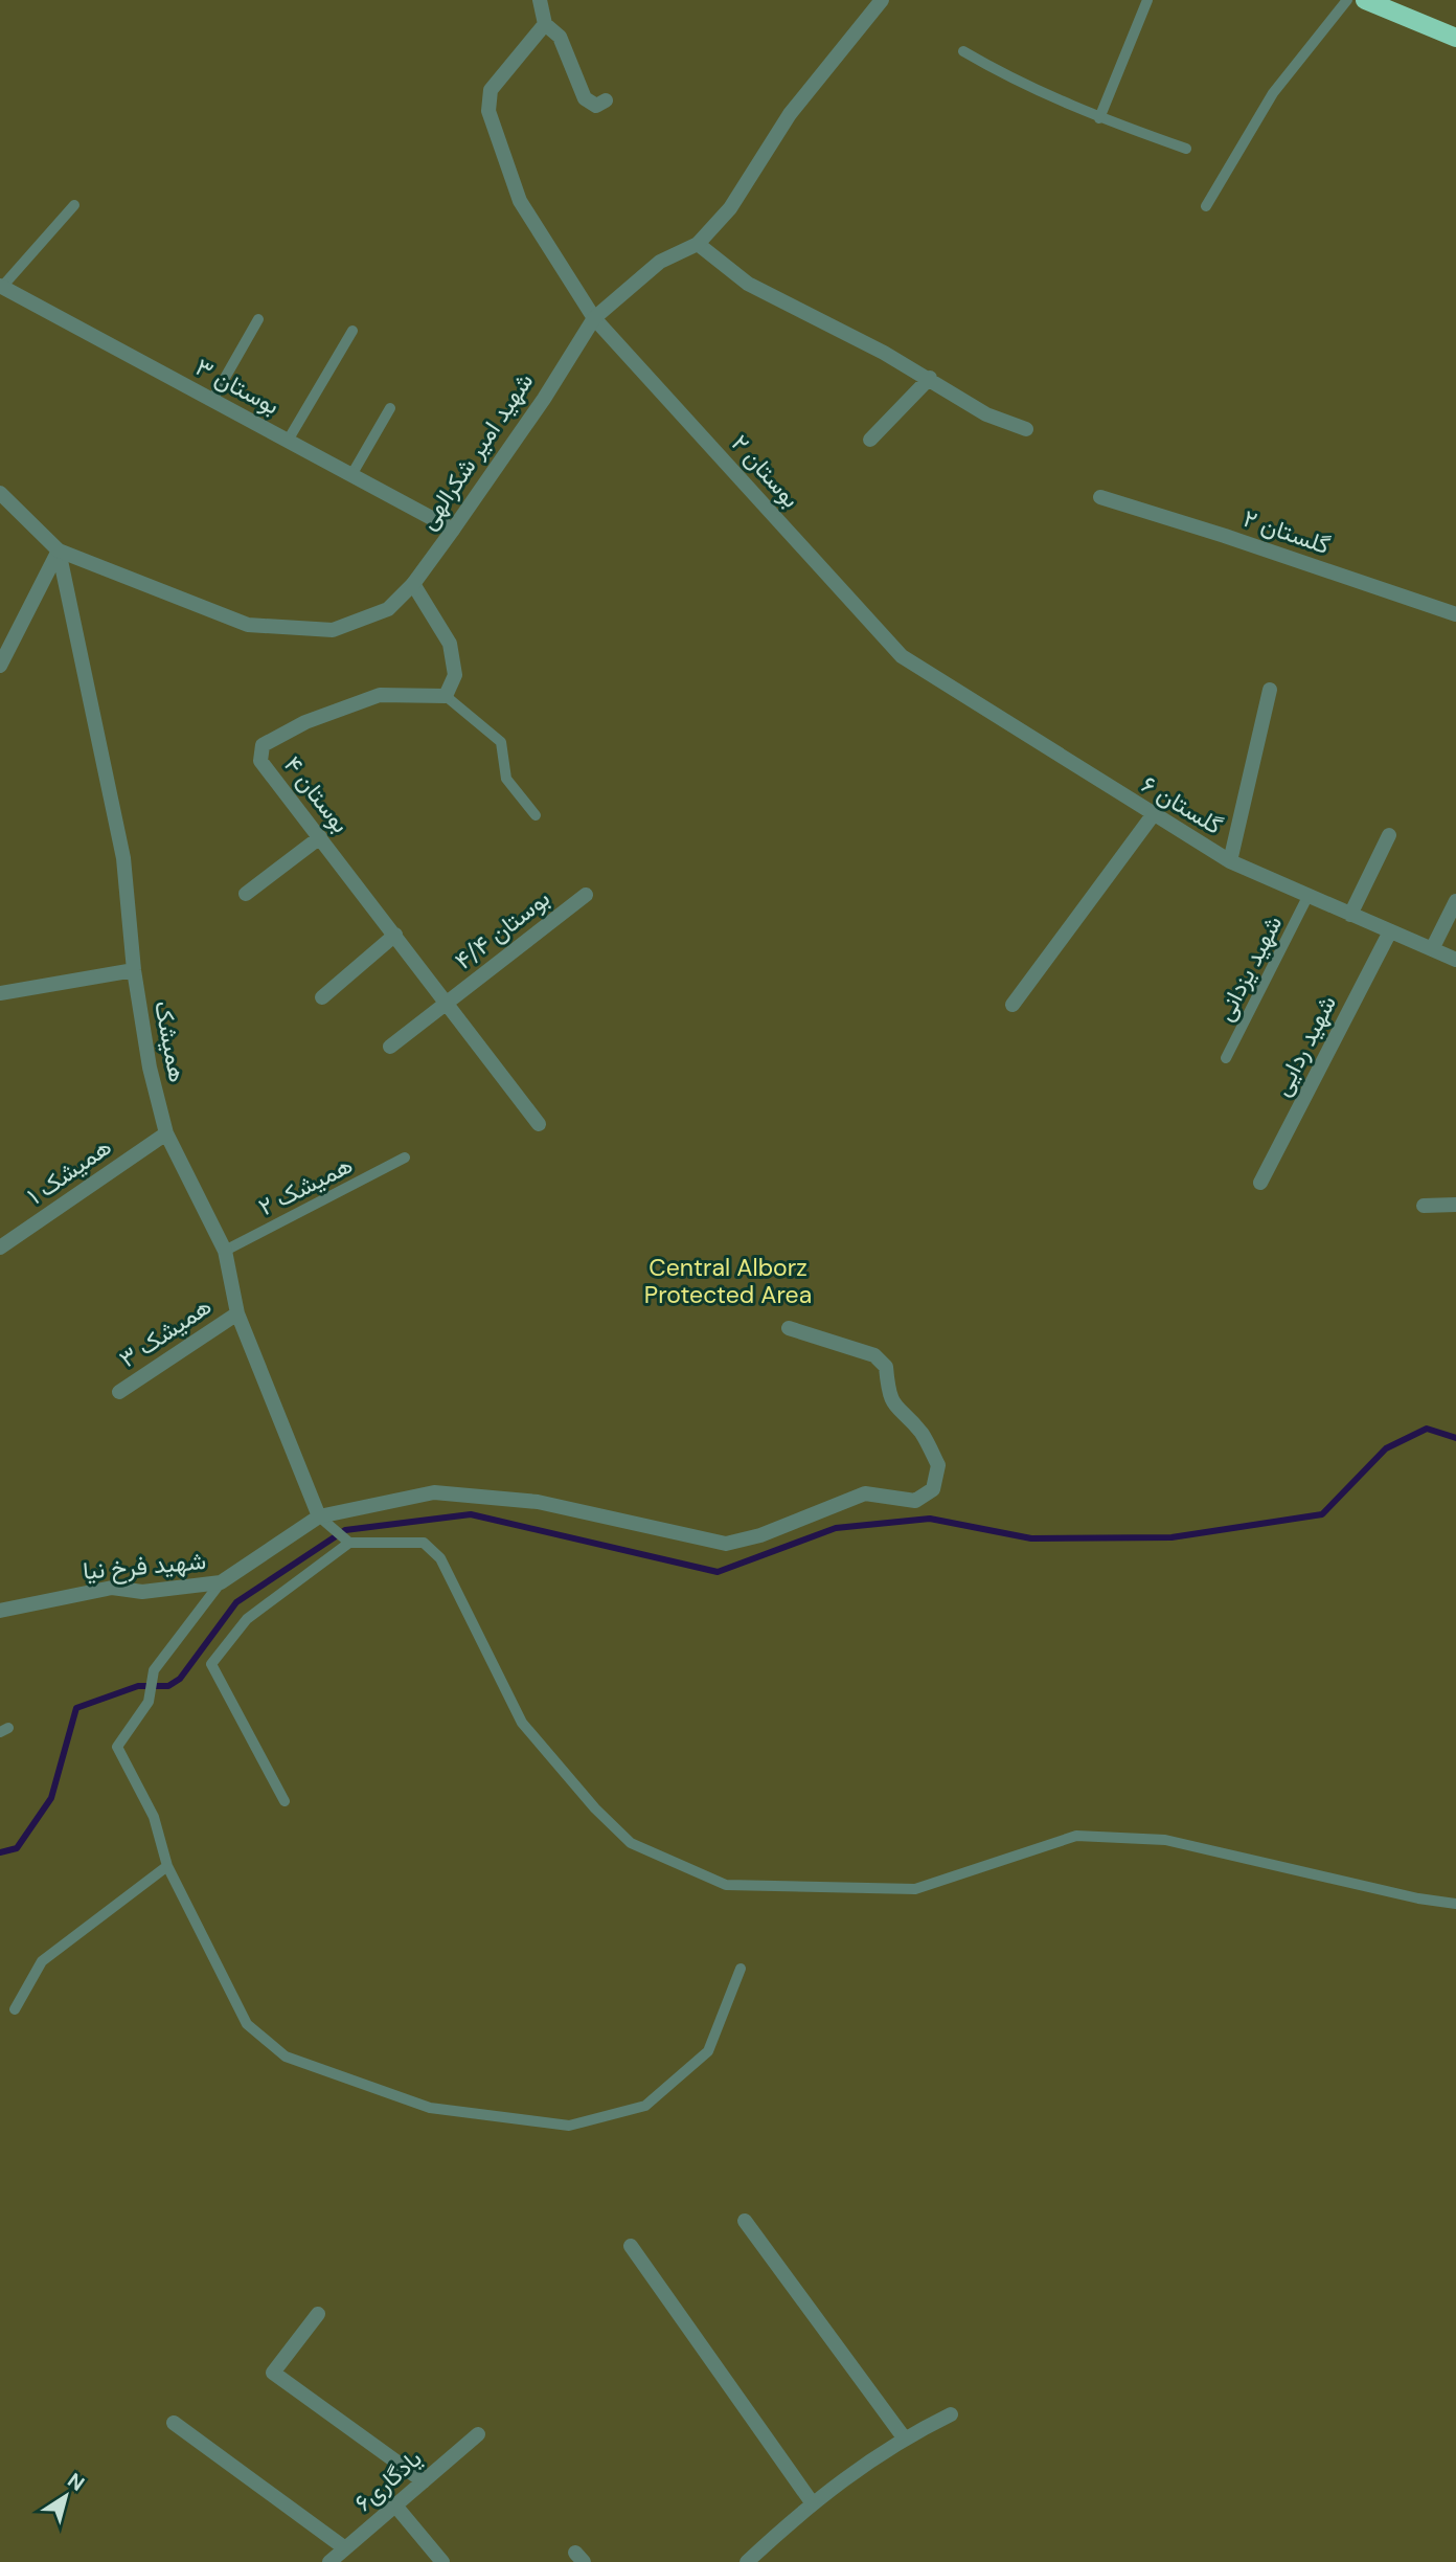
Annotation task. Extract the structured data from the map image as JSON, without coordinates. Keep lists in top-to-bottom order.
{
  "streets": {
    "street": [
      "بوستان ۳",
      "شهید امیر شکرالهی",
      "بوستان ۲",
      "گلستان ۲",
      "بوستان ۴",
      "گلستان ۶",
      "بوستان ۴/۴",
      "همیشک",
      "شهید ردایی",
      "همیشک ۱",
      "همیشک ۳",
      "شهید فرخ نیا",
      "یادگاری۶"
    ],
    "lane": ["شهید یزدانی", "همیشک ۲"]
  },
  "crossings": [
    ["بوستان ۳", "شهید امیر شکرالهی"],
    ["شهید امیر شکرالهی", "بوستان ۲"],
    ["شهید امیر شکرالهی", "همیشک"],
    ["بوستان ۲", "گلستان ۶"],
    ["بوستان ۴", "بوستان ۴/۴"],
    ["گلستان ۶", "شهید یزدانی"],
    ["گلستان ۶", "شهید ردایی"],
    ["همیشک", "همیشک ۱"],
    ["همیشک", "همیشک ۲"],
    ["همیشک", "همیشک ۳"],
    ["همیشک", "شهید فرخ نیا"]
  ],
  "parks": ["Central Alborz Protected Area"],
  "north": "top right"
}
